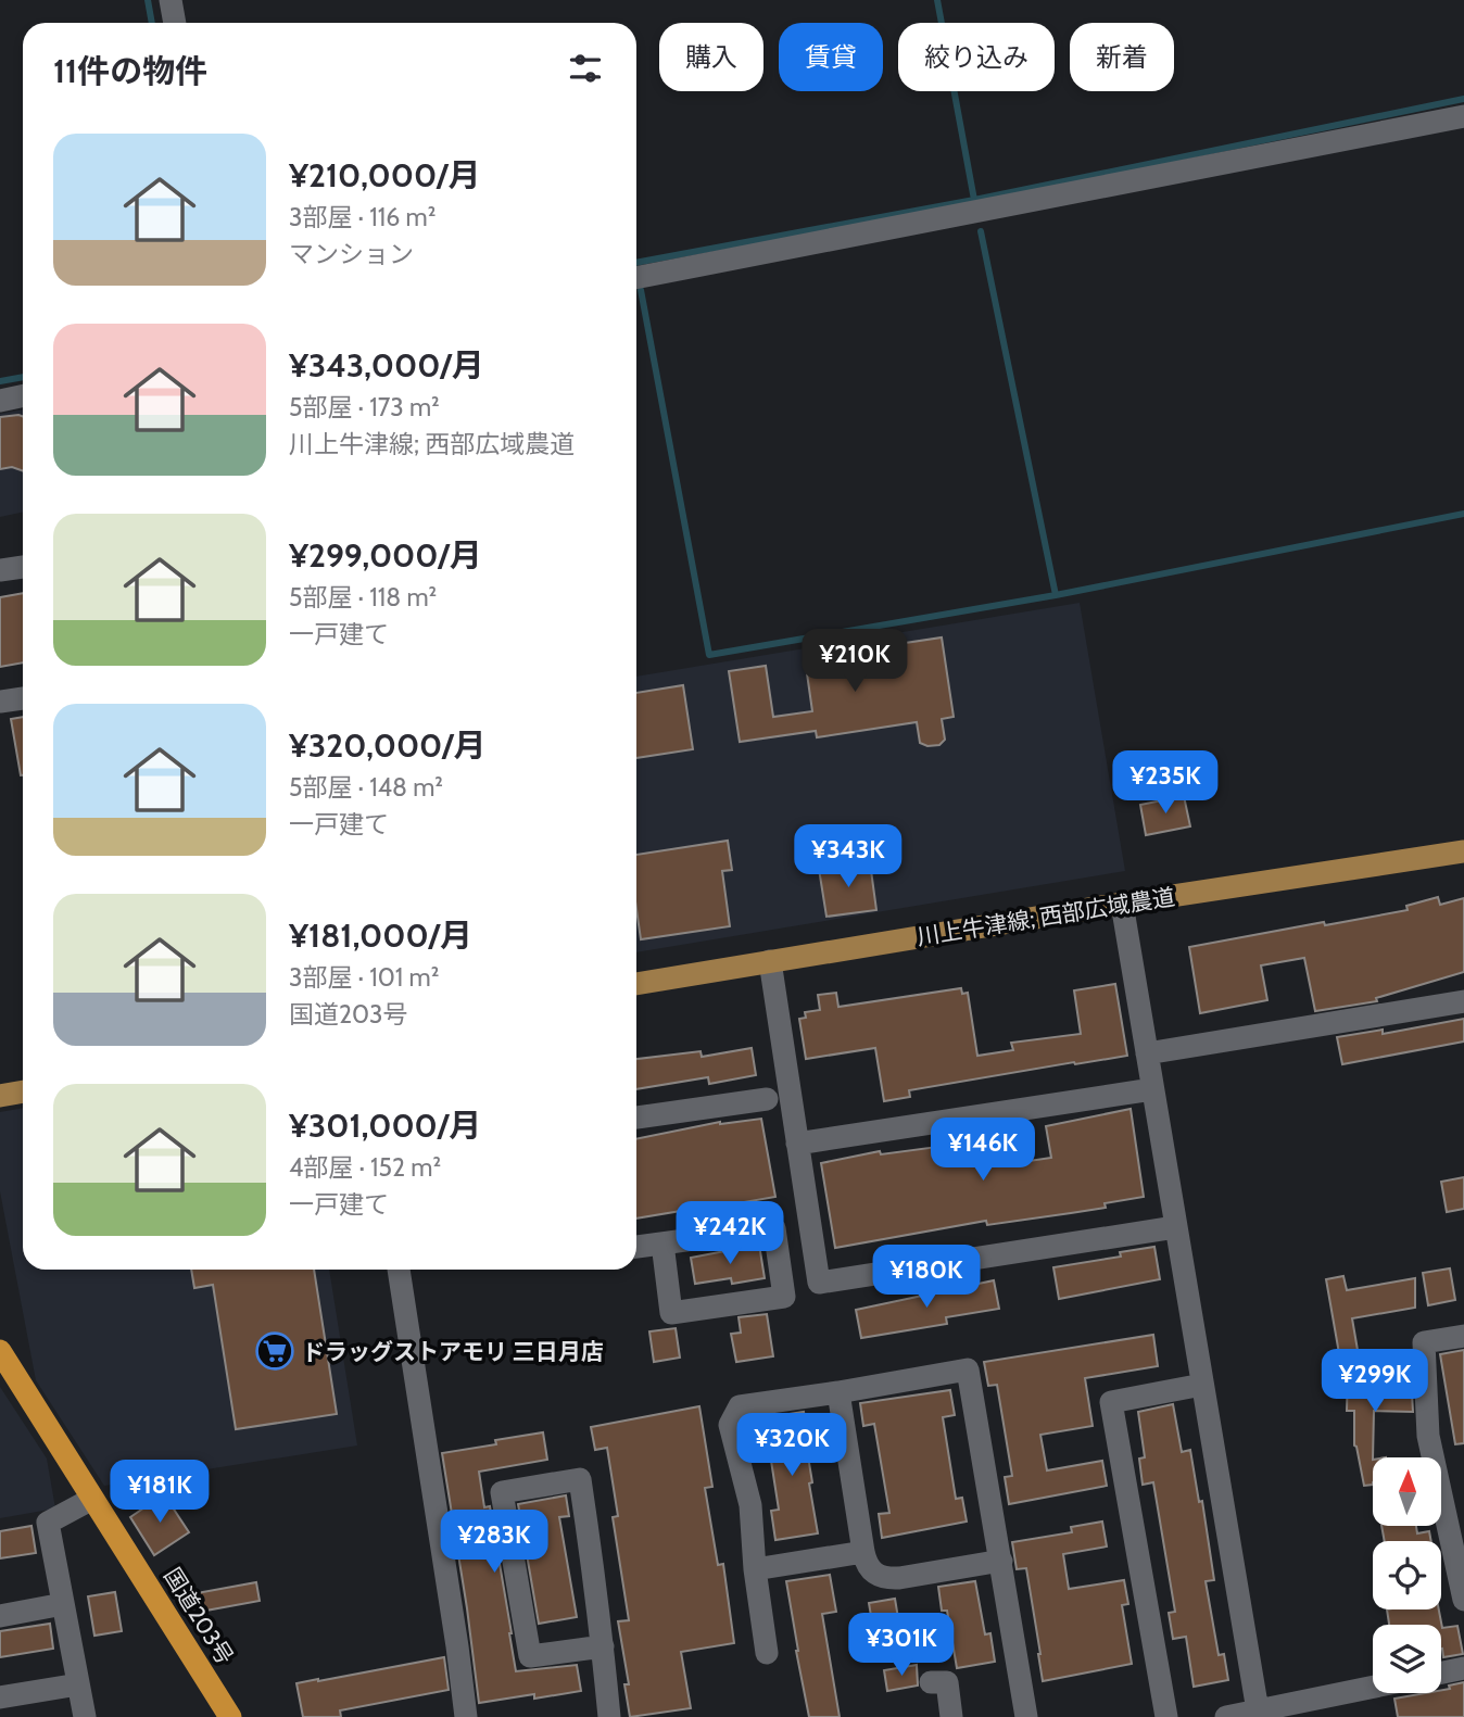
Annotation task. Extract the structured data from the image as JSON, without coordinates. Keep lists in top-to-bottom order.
{
  "streets": {
    "highway": ["国道203号"],
    "main road": ["川上牛津線; 西部広域農道"]
  },
  "places": {
    "supermarket": ["ドラッグストアモリ 三日月店"]
  },
  "north": "top",
  "page": {
    "chip": [
      "購入",
      "賃貸",
      "絞り込み",
      "新着"
    ],
    "heading": "11件の物件",
    "list": [
      {
        "name": "¥210,000/月",
        "note": "3部屋 · 116 m² · マンション"
      },
      {
        "name": "¥343,000/月",
        "note": "5部屋 · 173 m² · 川上牛津線; 西部広域農道"
      },
      {
        "name": "¥299,000/月",
        "note": "5部屋 · 118 m² · 一戸建て"
      },
      {
        "name": "¥320,000/月",
        "note": "5部屋 · 148 m² · 一戸建て"
      },
      {
        "name": "¥181,000/月",
        "note": "3部屋 · 101 m² · 国道203号"
      },
      {
        "name": "¥301,000/月",
        "note": "4部屋 · 152 m² · 一戸建て"
      }
    ],
    "price": [
      "¥210K",
      "¥235K",
      "¥343K",
      "¥146K",
      "¥242K",
      "¥180K",
      "¥299K",
      "¥320K",
      "¥181K",
      "¥283K",
      "¥301K"
    ]
  }
}
